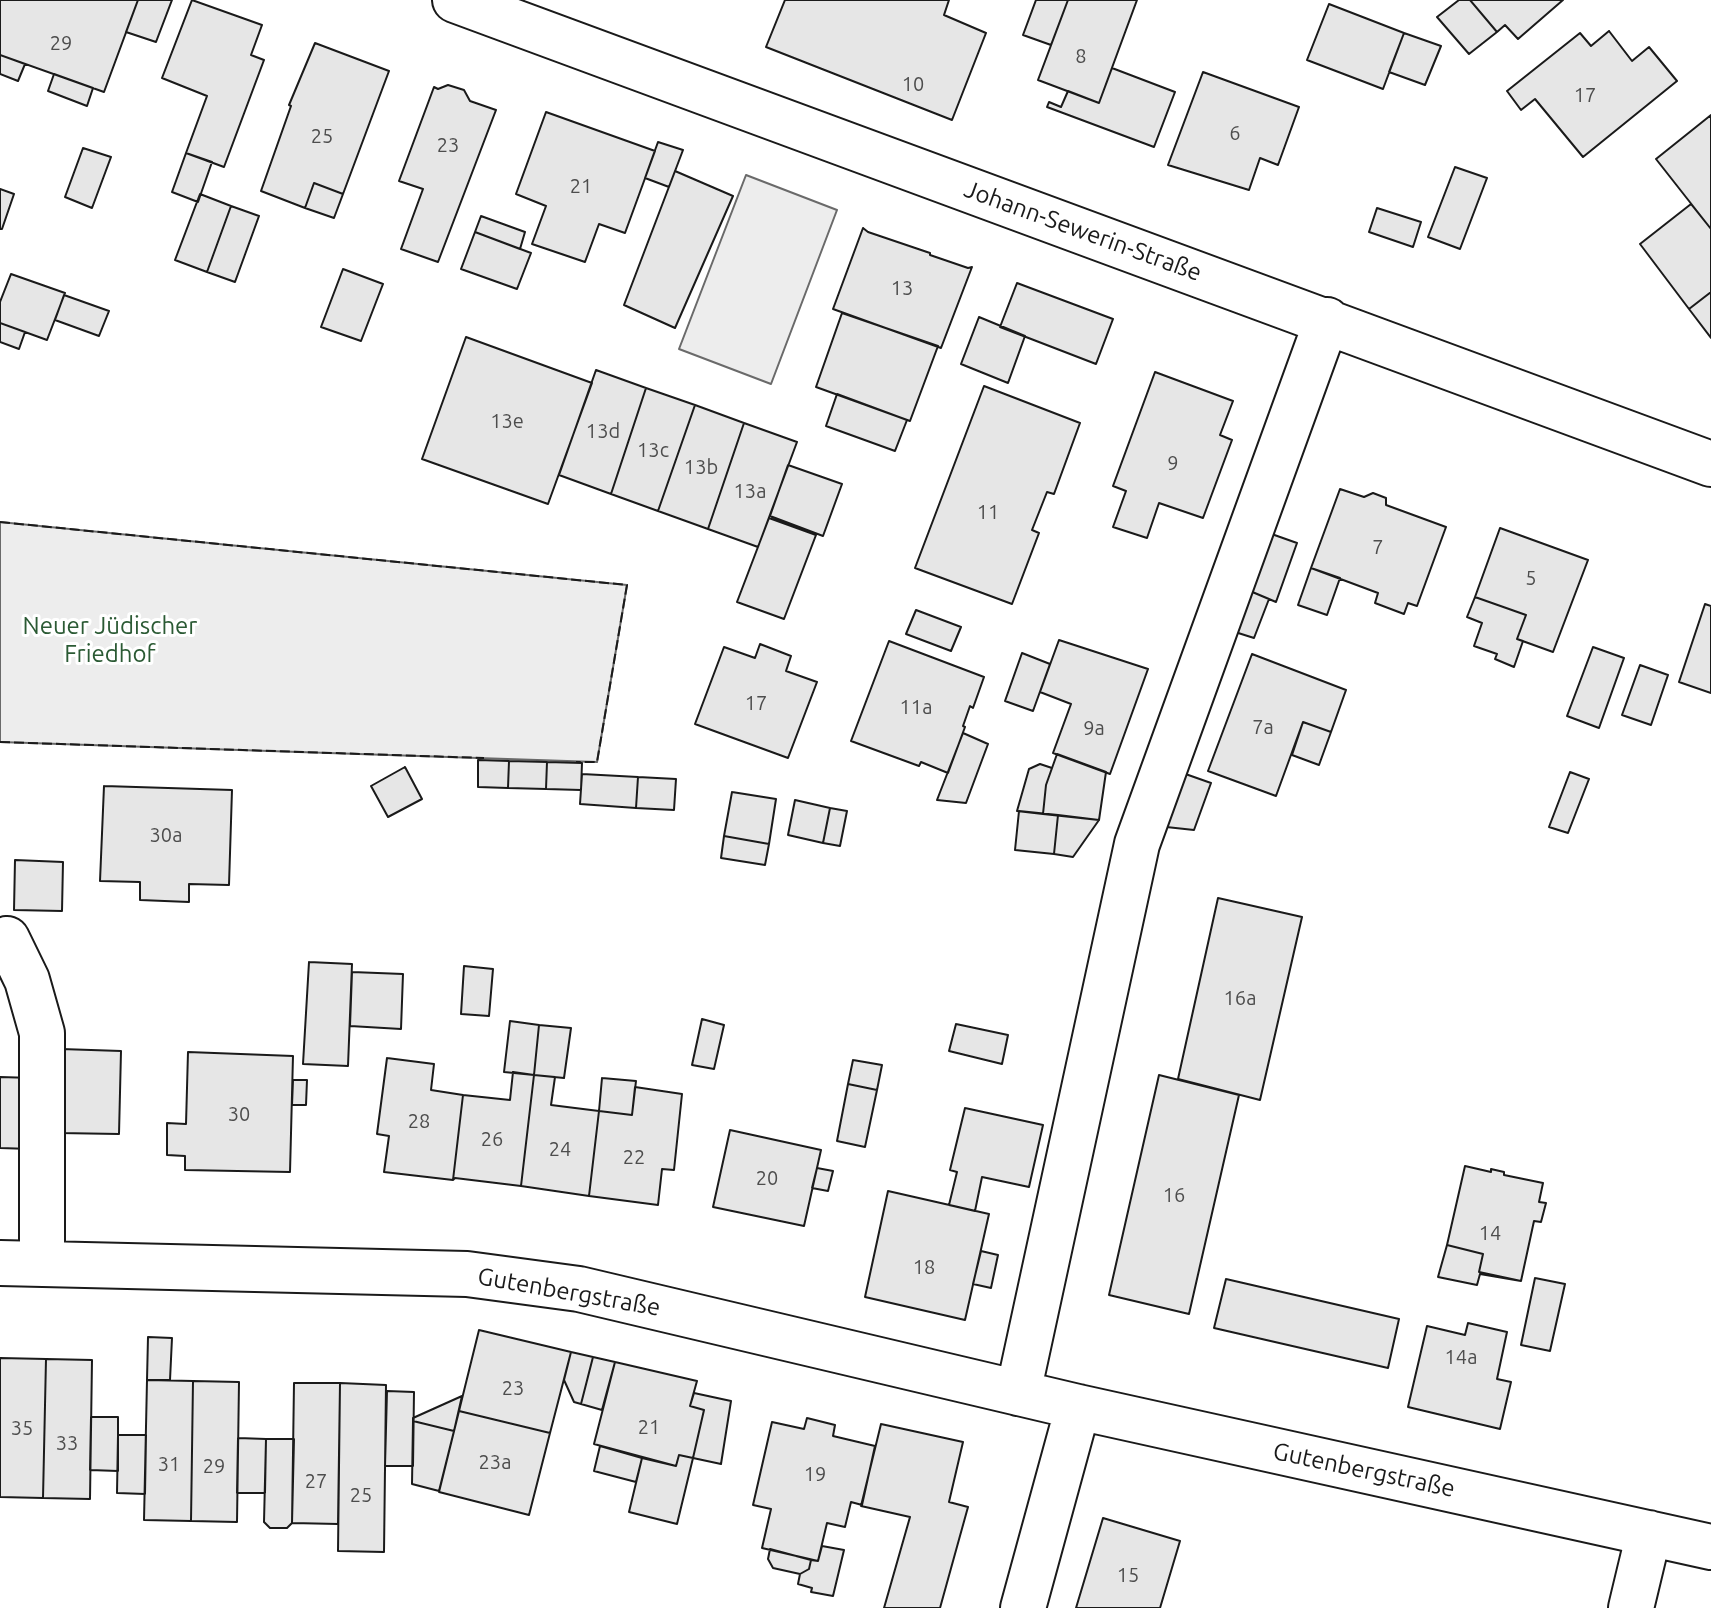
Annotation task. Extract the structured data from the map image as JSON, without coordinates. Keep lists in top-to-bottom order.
{
  "streets": {
    "street": ["Johann-Sewerin-Straße", "Gutenbergstraße"]
  },
  "parks": ["Neuer Jüdischer Friedhof"],
  "house_numbers": [
    "29",
    "8",
    "10",
    "17",
    "6",
    "25",
    "23",
    "21",
    "13",
    "13e",
    "13d",
    "13c",
    "9",
    "13b",
    "13a",
    "11",
    "7",
    "5",
    "17",
    "11a",
    "7a",
    "9a",
    "30a",
    "16a",
    "30",
    "28",
    "26",
    "24",
    "22",
    "20",
    "16",
    "14",
    "18",
    "14a",
    "23",
    "21",
    "35",
    "33",
    "23a",
    "31",
    "29",
    "19",
    "27",
    "25",
    "15"
  ]
}
